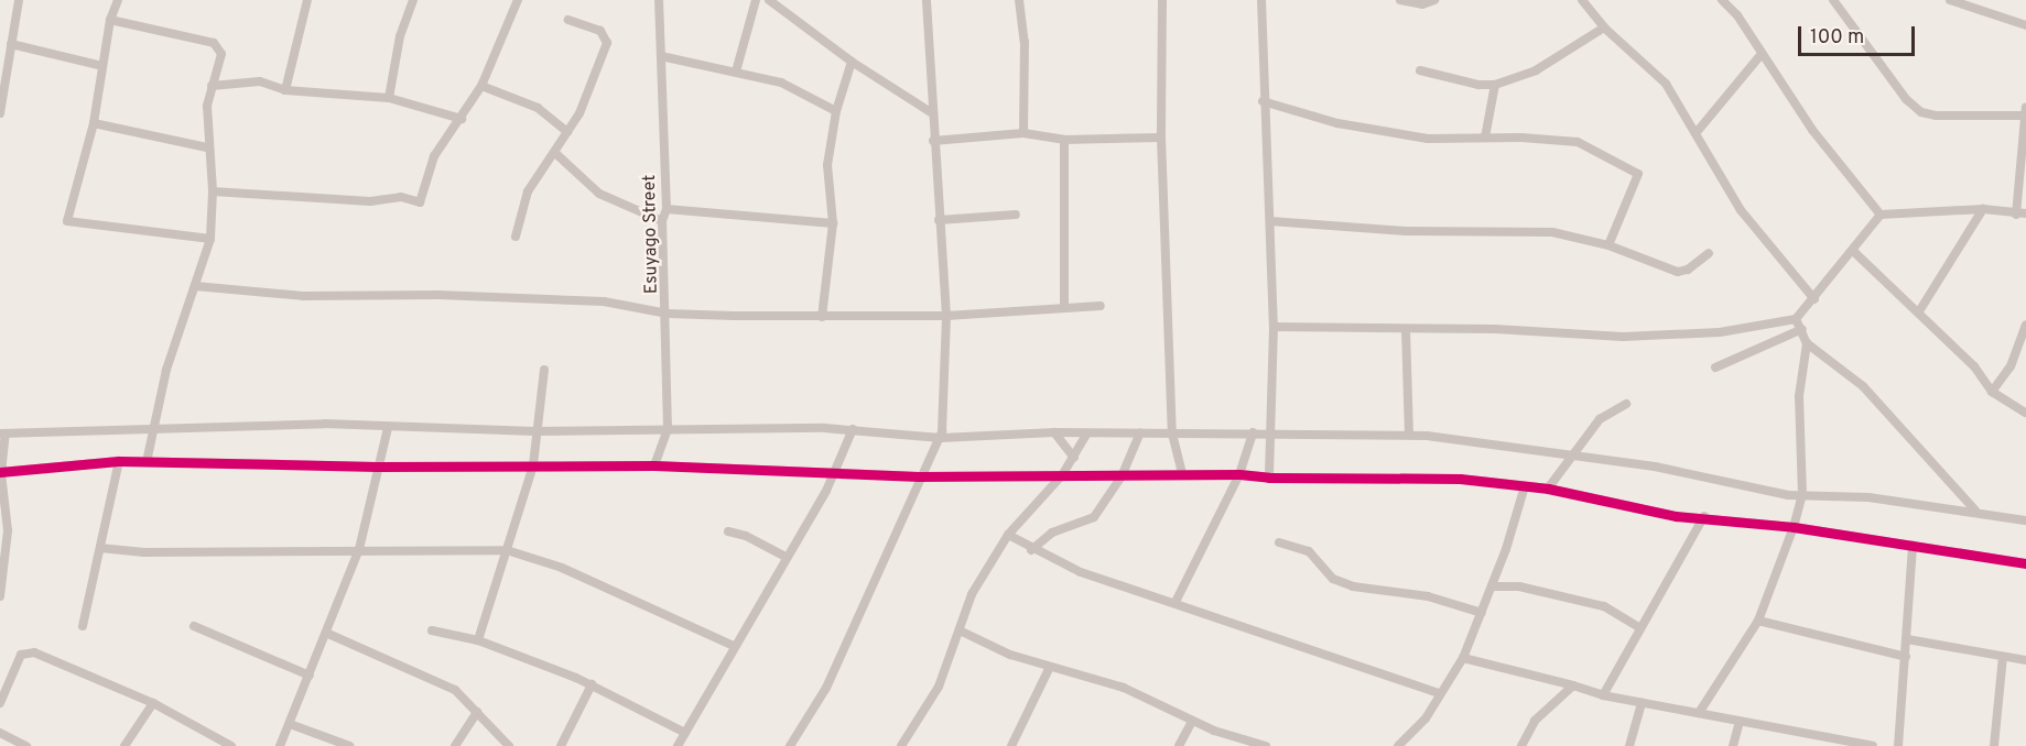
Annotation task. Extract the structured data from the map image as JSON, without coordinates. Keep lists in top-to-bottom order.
{
  "streets": {
    "street": ["Esuyago Street"]
  },
  "scale_bar": "100 m"
}
